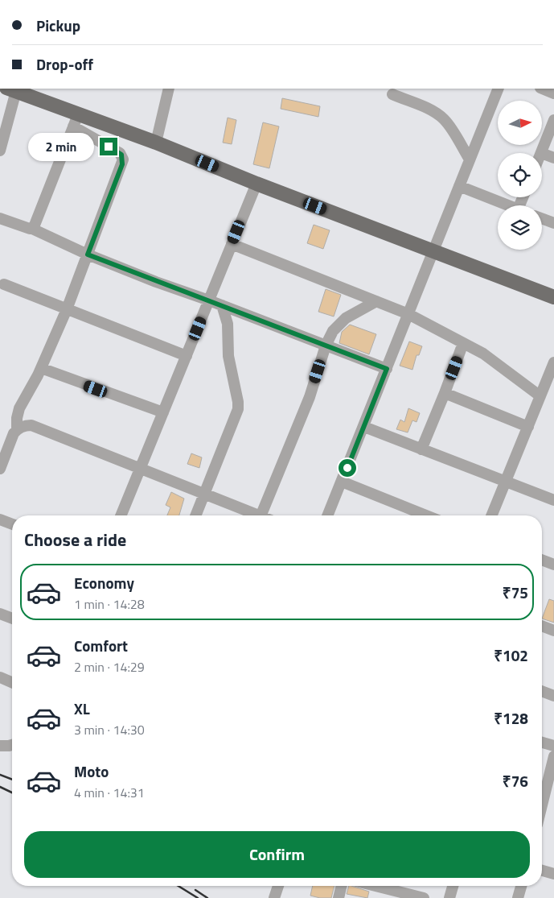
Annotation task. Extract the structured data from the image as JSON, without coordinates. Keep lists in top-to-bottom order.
{
  "north": "right",
  "page": {
    "banner": ["Pickup", "Drop-off"],
    "bubble": "2 min",
    "heading": "Choose a ride",
    "list": [
      {
        "name": "Economy",
        "note": "1 min · 14:28",
        "value": "₹75"
      },
      {
        "name": "Comfort",
        "note": "2 min · 14:29",
        "value": "₹102"
      },
      {
        "name": "XL",
        "note": "3 min · 14:30",
        "value": "₹128"
      },
      {
        "name": "Moto",
        "note": "4 min · 14:31",
        "value": "₹76"
      }
    ],
    "buttons": "Confirm"
  }
}
